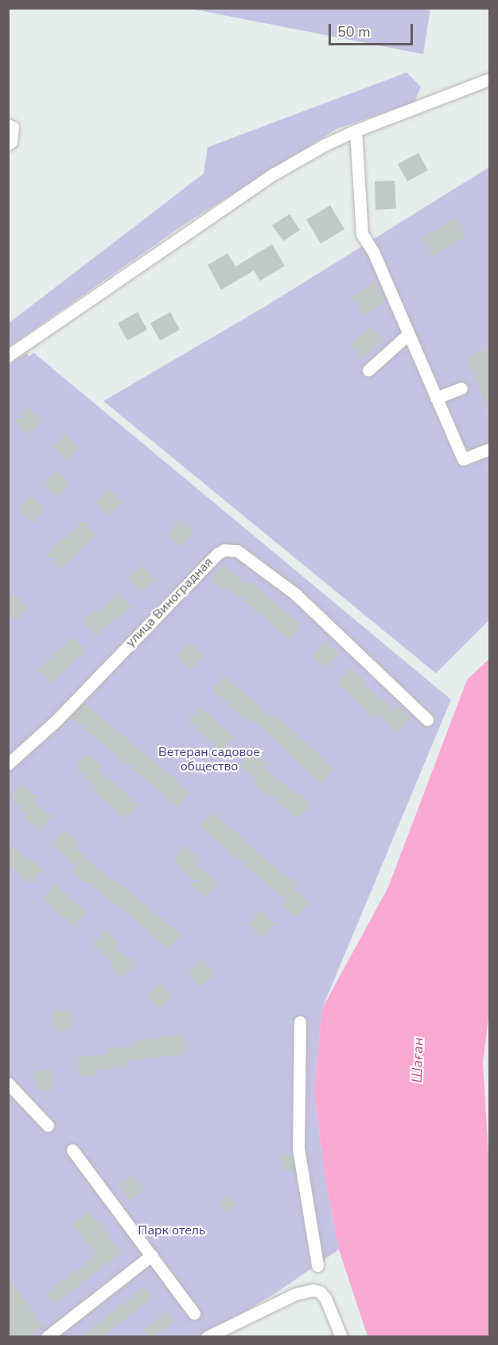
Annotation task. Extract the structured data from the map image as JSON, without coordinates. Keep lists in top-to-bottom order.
{
  "streets": {
    "street": ["улица Виноградная"]
  },
  "water": ["Шаған"],
  "parks": ["Ветеран садовое общество", "Парк отель"],
  "scale_bar": "50 m"
}
